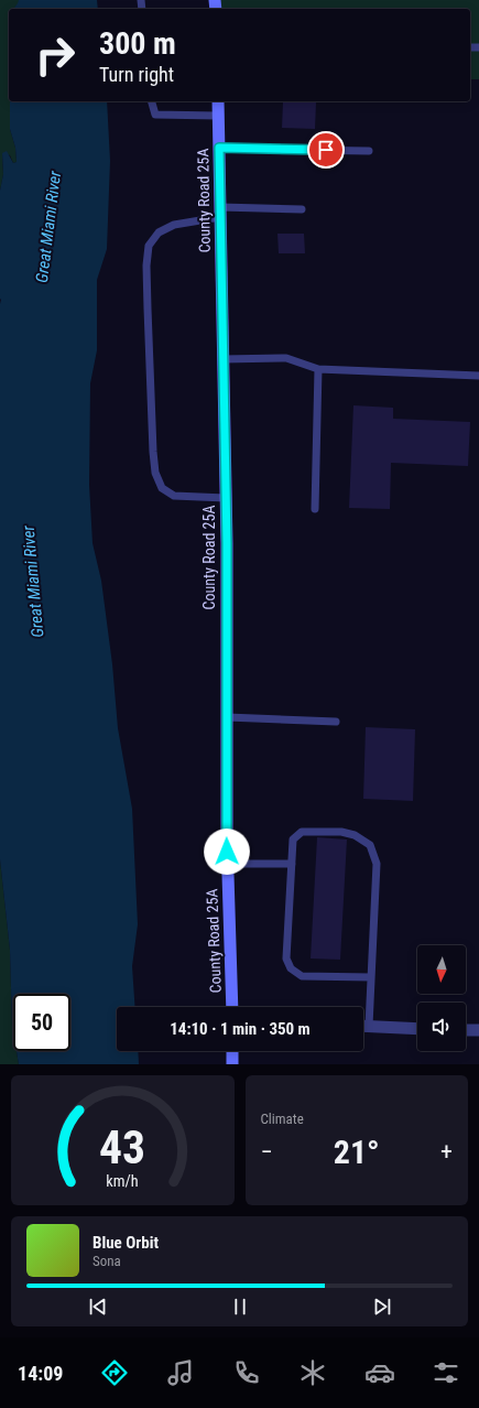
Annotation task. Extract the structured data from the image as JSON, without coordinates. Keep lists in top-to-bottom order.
{
  "streets": {
    "main road": ["County Road 25A"]
  },
  "water": ["Great Miami River"],
  "north": "bottom",
  "page": {
    "turn": ["300 m", "Turn right"],
    "limit": "50",
    "trip": "14:10 · 1 min · 350 m",
    "tile": "Climate",
    "heat": ["−", "21°", "+"],
    "song": ["Blue Orbit", "Sona"],
    "tabs": "14:09",
    "gauge": ["43", "km/h"]
  }
}
